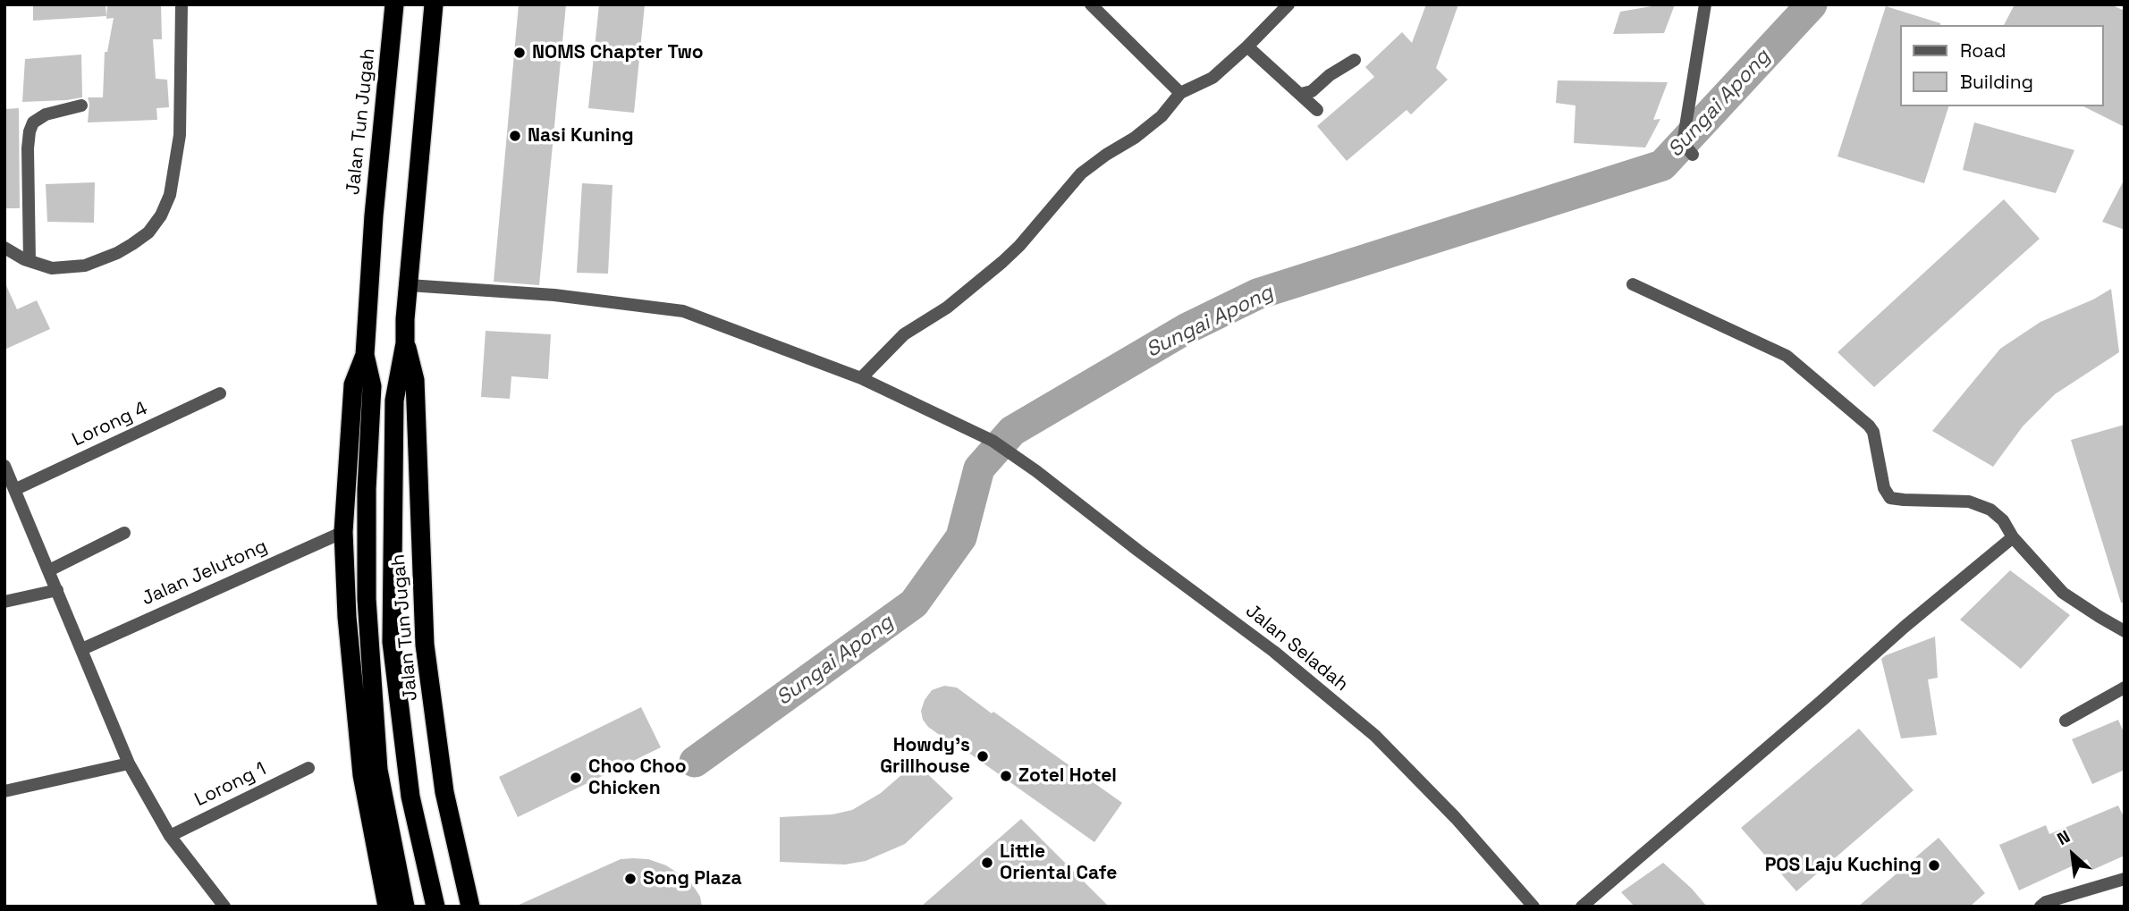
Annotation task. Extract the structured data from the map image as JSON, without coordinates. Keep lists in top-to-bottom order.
{
  "streets": {
    "highway": ["Jalan Tun Jugah"],
    "street": [
      "Lorong 4",
      "Jalan Jelutong",
      "Jalan Seladah",
      "Lorong 1"
    ]
  },
  "crossings": [
    ["Jalan Tun Jugah", "Jalan Jelutong"],
    ["Jalan Tun Jugah", "Jalan Seladah"]
  ],
  "water": ["Sungai Apong"],
  "places": [
    "NOMS Chapter Two",
    "Nasi Kuning",
    "Howdy's Grillhouse",
    "Zotel Hotel",
    "Choo Choo Chicken",
    "Little Oriental Cafe",
    "POS Laju Kuching",
    "Song Plaza"
  ],
  "legend": ["Road", "Building"],
  "north": "top left"
}
